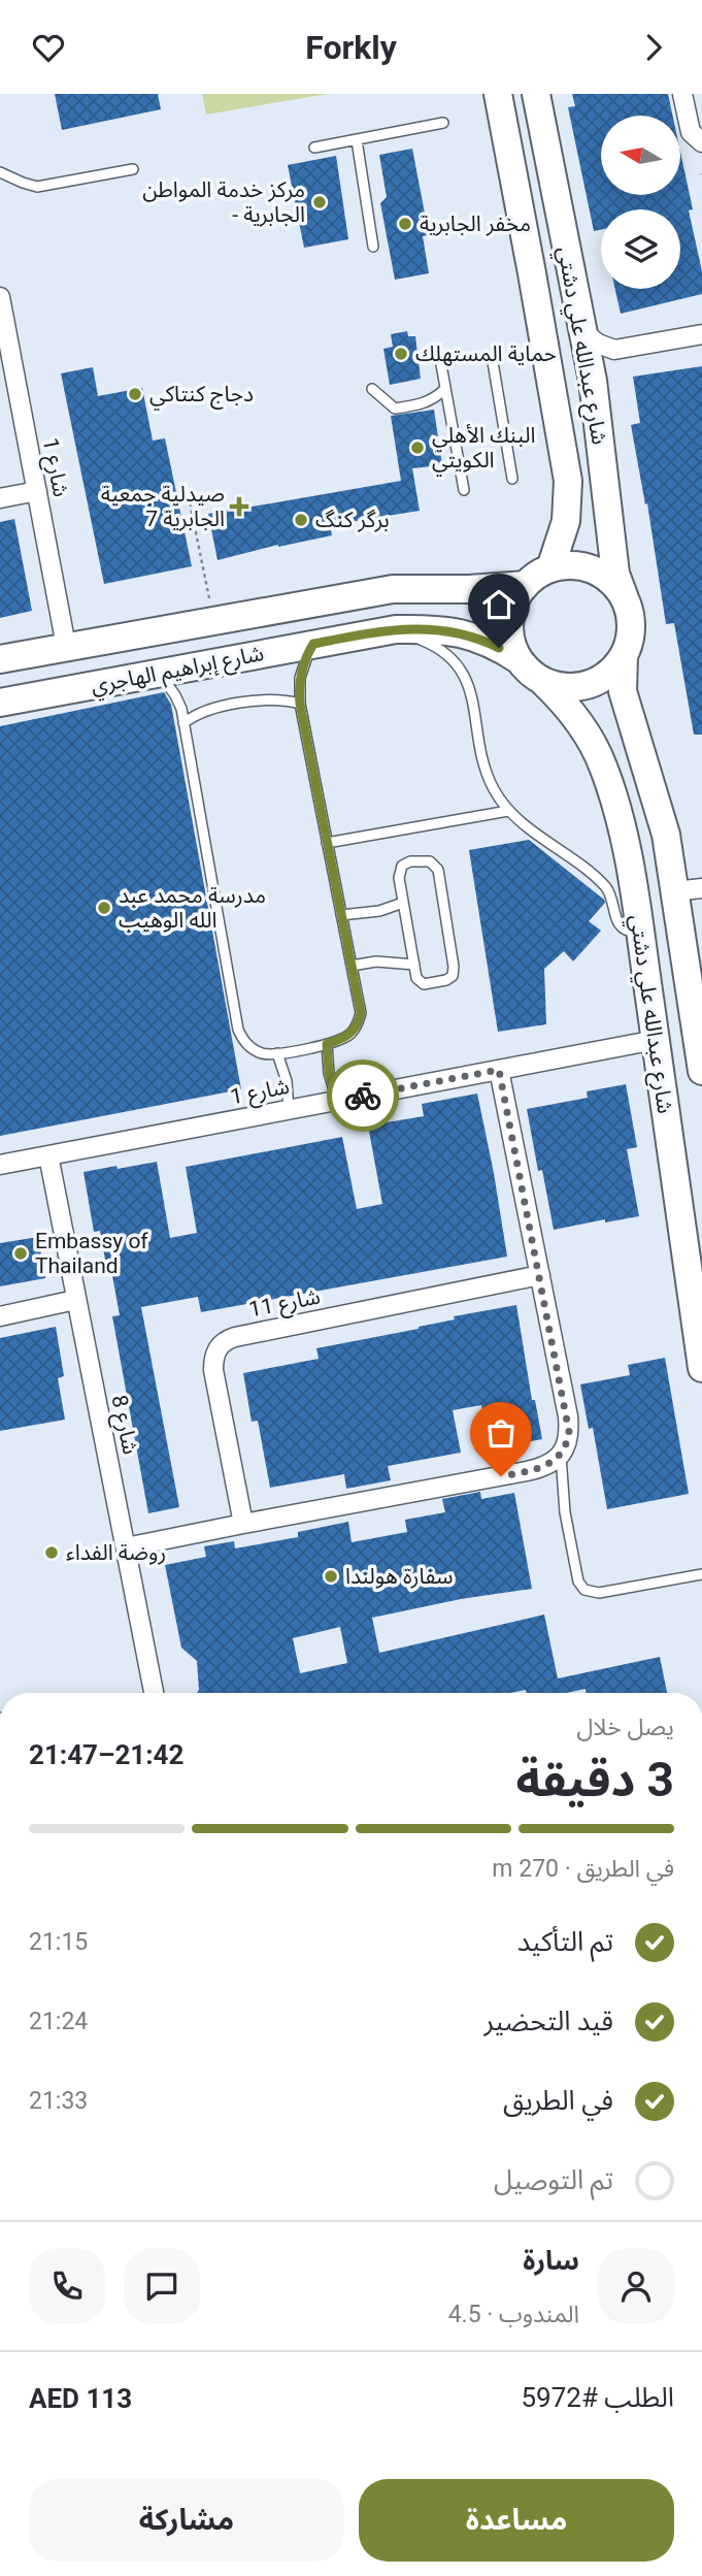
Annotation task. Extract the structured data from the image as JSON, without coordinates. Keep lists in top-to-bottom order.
{
  "streets": {
    "main road": ["شارع عبدالله علي دشتي", "شارع إبراهيم الهاجري"],
    "street": ["شارع 1", "شارع 11", "شارع 8"]
  },
  "crossings": [
    ["شارع عبدالله علي دشتي", "شارع 1"],
    ["شارع عبدالله علي دشتي", "شارع إبراهيم الهاجري"],
    ["شارع 1", "شارع إبراهيم الهاجري"],
    ["شارع 1", "شارع 8"]
  ],
  "places": {
    "other": [
      "مركز خدمة المواطن - الجابرية",
      "مخفر الجابرية",
      "حماية المستهلك",
      "دجاج كنتاكي",
      "البنك الأهلي الكويتي",
      "برگر كنگ",
      "مدرسة محمد عبد الله الوهيب",
      "Embassy of Thailand",
      "روضة الفداء",
      "سفارة هولندا"
    ],
    "health": ["صيدلية جمعية الجابرية 7"]
  },
  "north": "left",
  "page": {
    "header": "Forkly",
    "heading": ["3 دقيقة", "يصل خلال", "21:42–21:47"],
    "panel": [
      "سارة",
      "المندوب · 4.5",
      "الطلب #5972",
      "AED 113"
    ],
    "bar": "في الطريق · 270 m",
    "list": [
      ["تم التأكيد", "21:15"],
      ["قيد التحضير", "21:24"],
      ["في الطريق", "21:33"],
      "تم التوصيل"
    ],
    "buttons": ["مساعدة", "مشاركة"]
  }
}
